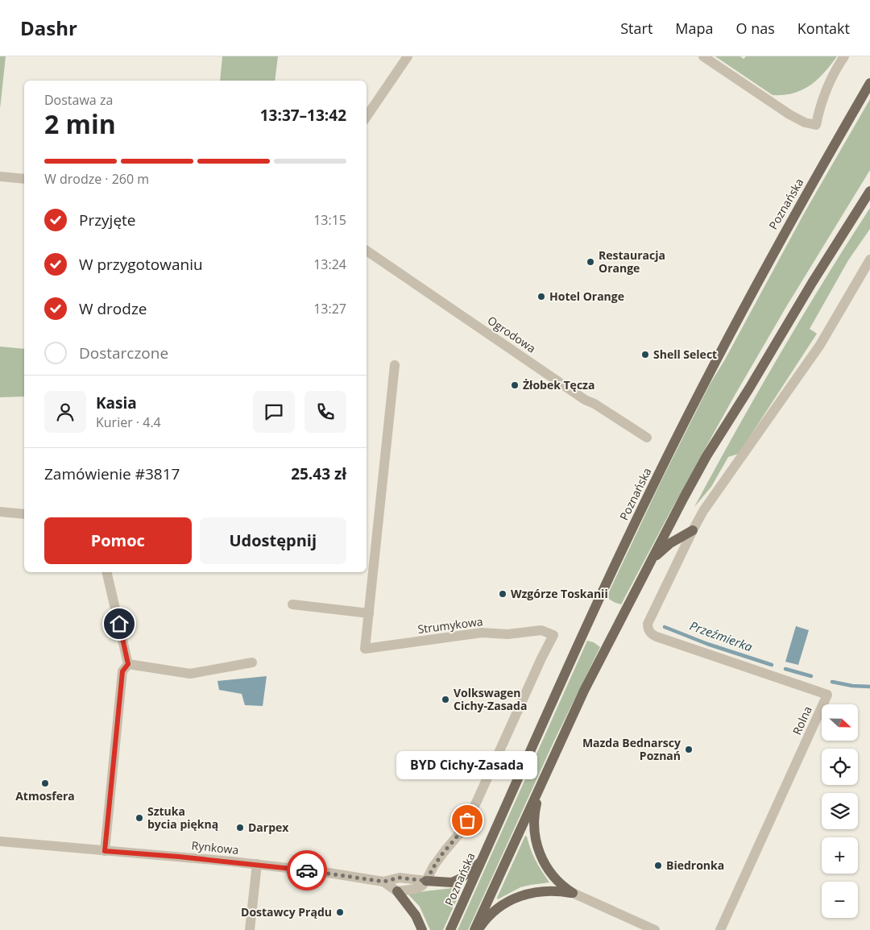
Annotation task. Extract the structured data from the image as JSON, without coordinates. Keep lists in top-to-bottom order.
{
  "streets": {
    "main road": ["Poznańska"],
    "street": [
      "Ogrodowa",
      "Strumykowa",
      "Rolna",
      "Rynkowa"
    ]
  },
  "crossings": [
    ["Poznańska", "Strumykowa"],
    ["Poznańska", "Rynkowa"]
  ],
  "water": ["Przeźmierka"],
  "places": [
    "Restauracja Orange",
    "Hotel Orange",
    "Shell Select",
    "Żłobek Tęcza",
    "Wzgórze Toskanii",
    "Volkswagen Cichy-Zasada",
    "Mazda Bednarscy Poznań",
    "Atmosfera",
    "Sztuka bycia piękną",
    "BYD Cichy-Zasada",
    "Darpex",
    "Biedronka",
    "Dostawcy Prądu"
  ],
  "north": "right",
  "page": {
    "header": "Dashr",
    "nav": [
      "Start",
      "Mapa",
      "O nas",
      "Kontakt"
    ],
    "heading": ["2 min", "Dostawa za", "13:37–13:42"],
    "panel": [
      "Kasia",
      "Kurier · 4.4",
      "Zamówienie #3817",
      "25.43 zł"
    ],
    "bar": "W drodze · 260 m",
    "list": [
      ["Przyjęte", "13:15"],
      ["W przygotowaniu", "13:24"],
      ["W drodze", "13:27"],
      "Dostarczone"
    ],
    "buttons": ["Pomoc", "Udostępnij"],
    "map_buttons": ["+", "−"],
    "bubble": "BYD Cichy-Zasada"
  }
}
